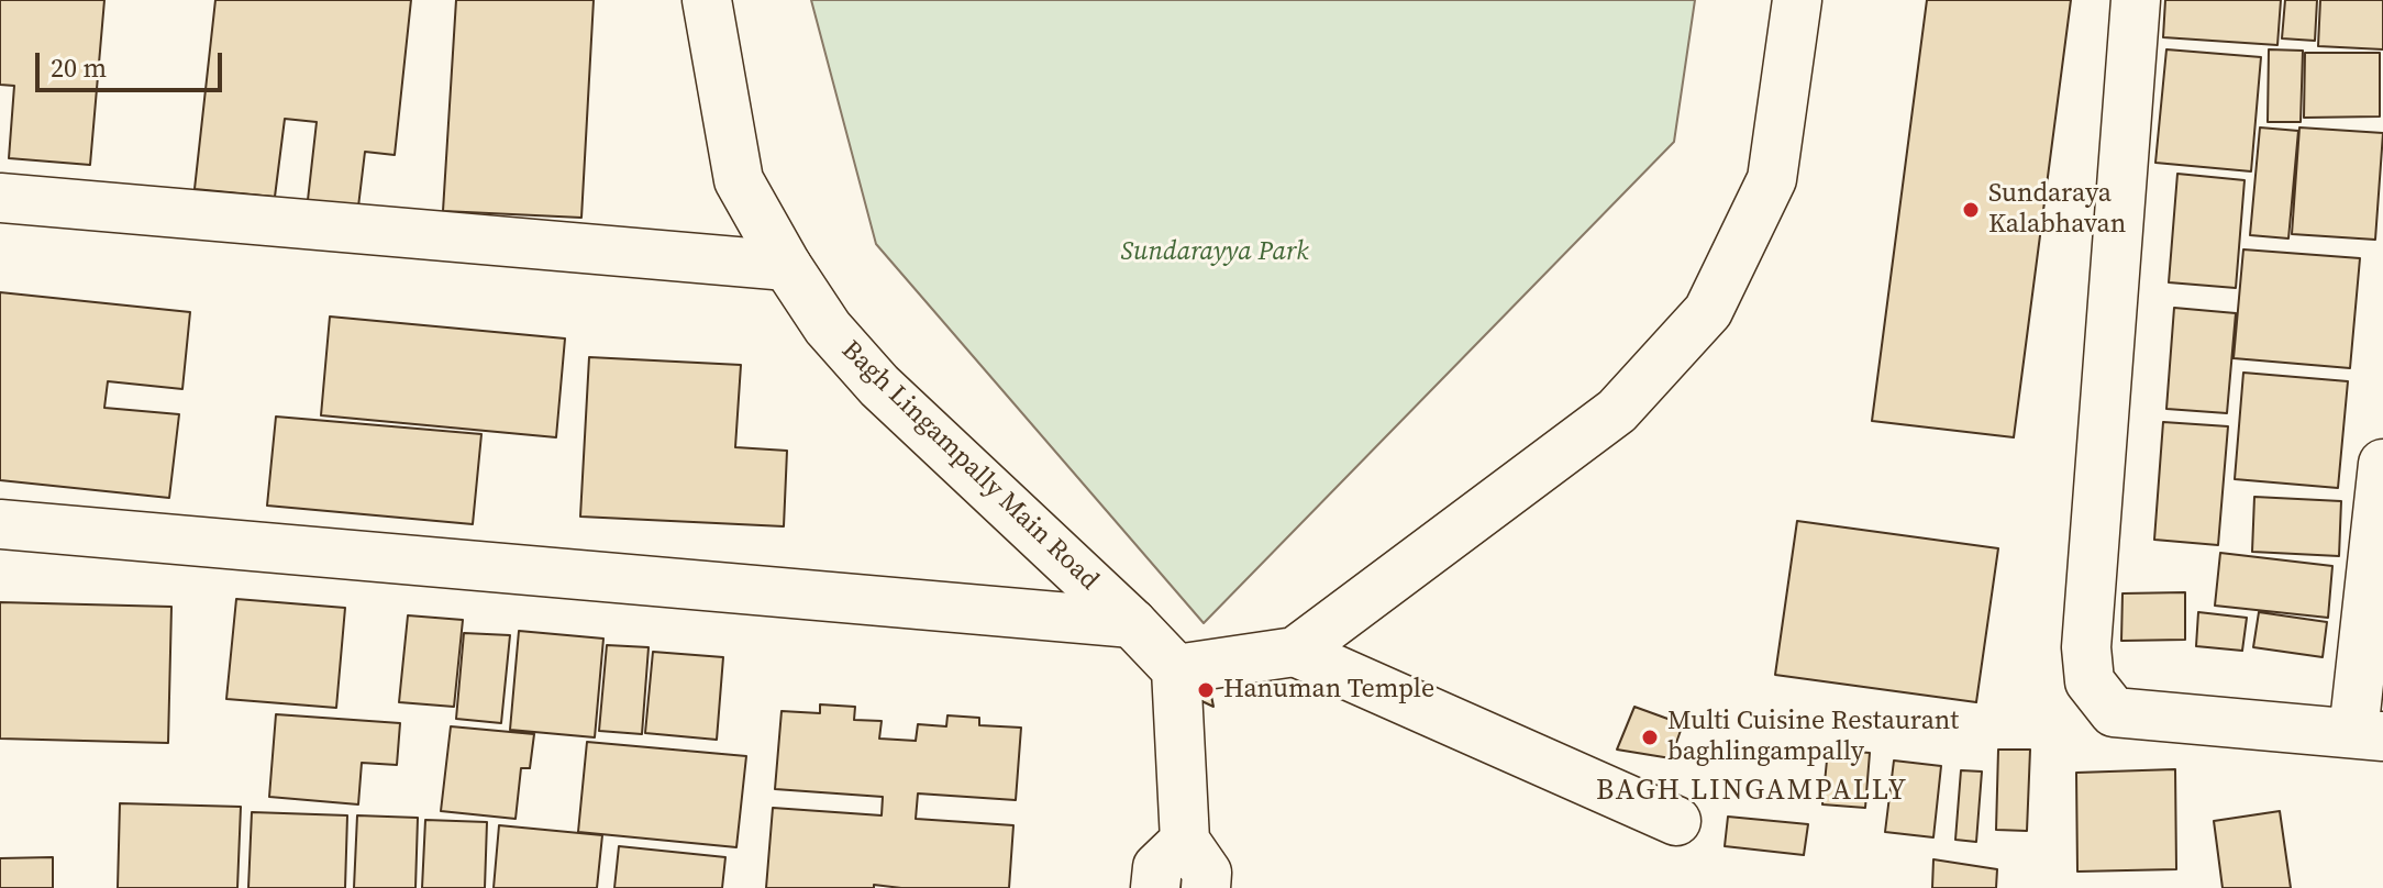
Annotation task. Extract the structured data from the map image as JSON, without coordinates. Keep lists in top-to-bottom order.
{
  "streets": {
    "street": ["Bagh Lingampally Main Road"]
  },
  "districts": ["BAGH LINGAMPALLY"],
  "parks": ["Sundarayya Park"],
  "places": ["Sundaraya Kalabhavan", "Hanuman Temple", "Multi Cuisine Restaurant baghlingampally"],
  "scale_bar": "20 m"
}
